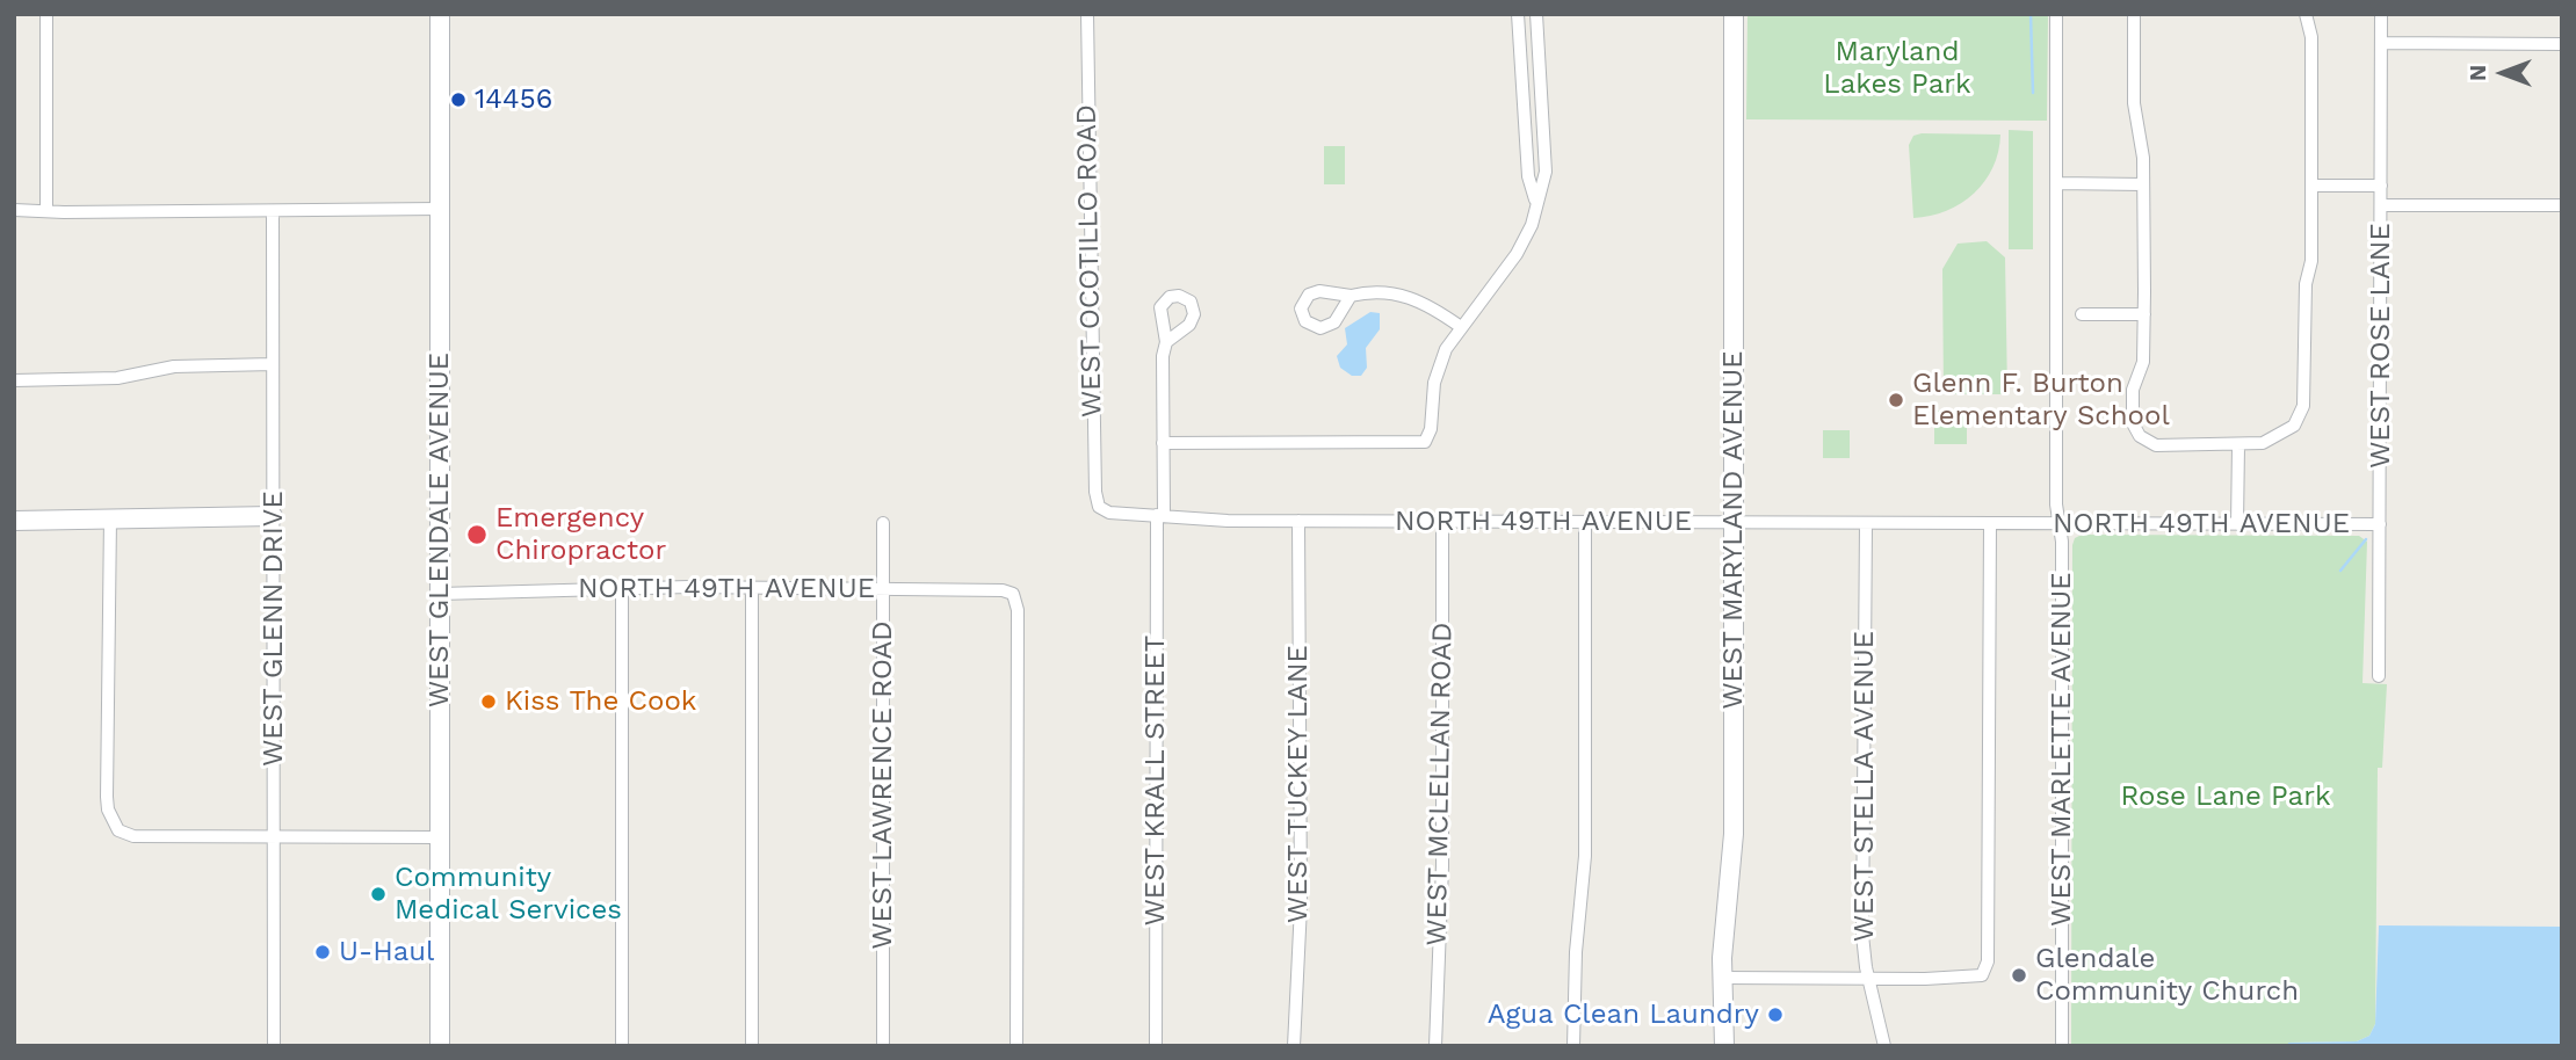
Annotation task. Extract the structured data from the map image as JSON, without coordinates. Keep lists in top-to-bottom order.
{
  "streets": {
    "street": [
      "WEST OCOTILLO ROAD",
      "WEST ROSE LANE",
      "NORTH 49TH AVENUE",
      "WEST GLENDALE AVENUE",
      "WEST MARYLAND AVENUE",
      "WEST GLENN DRIVE",
      "WEST MARLETTE AVENUE",
      "WEST KRALL STREET",
      "WEST TUCKEY LANE",
      "WEST MCLELLAN ROAD",
      "WEST LAWRENCE ROAD",
      "WEST STELLA AVENUE"
    ]
  },
  "crossings": [
    ["WEST OCOTILLO ROAD", "NORTH 49TH AVENUE"],
    ["WEST ROSE LANE", "NORTH 49TH AVENUE"],
    ["NORTH 49TH AVENUE", "WEST GLENDALE AVENUE"],
    ["NORTH 49TH AVENUE", "WEST MARYLAND AVENUE"],
    ["NORTH 49TH AVENUE", "WEST MARLETTE AVENUE"],
    ["NORTH 49TH AVENUE", "WEST KRALL STREET"],
    ["NORTH 49TH AVENUE", "WEST TUCKEY LANE"],
    ["NORTH 49TH AVENUE", "WEST MCLELLAN ROAD"],
    ["NORTH 49TH AVENUE", "WEST LAWRENCE ROAD"],
    ["NORTH 49TH AVENUE", "WEST STELLA AVENUE"]
  ],
  "parks": ["Maryland Lakes Park", "Rose Lane Park"],
  "places": [
    "14456",
    "Glenn F. Burton Elementary School",
    "Emergency Chiropractor",
    "Kiss The Cook",
    "Community Medical Services",
    "U-Haul",
    "Glendale Community Church",
    "Agua Clean Laundry"
  ],
  "north": "left"
}
